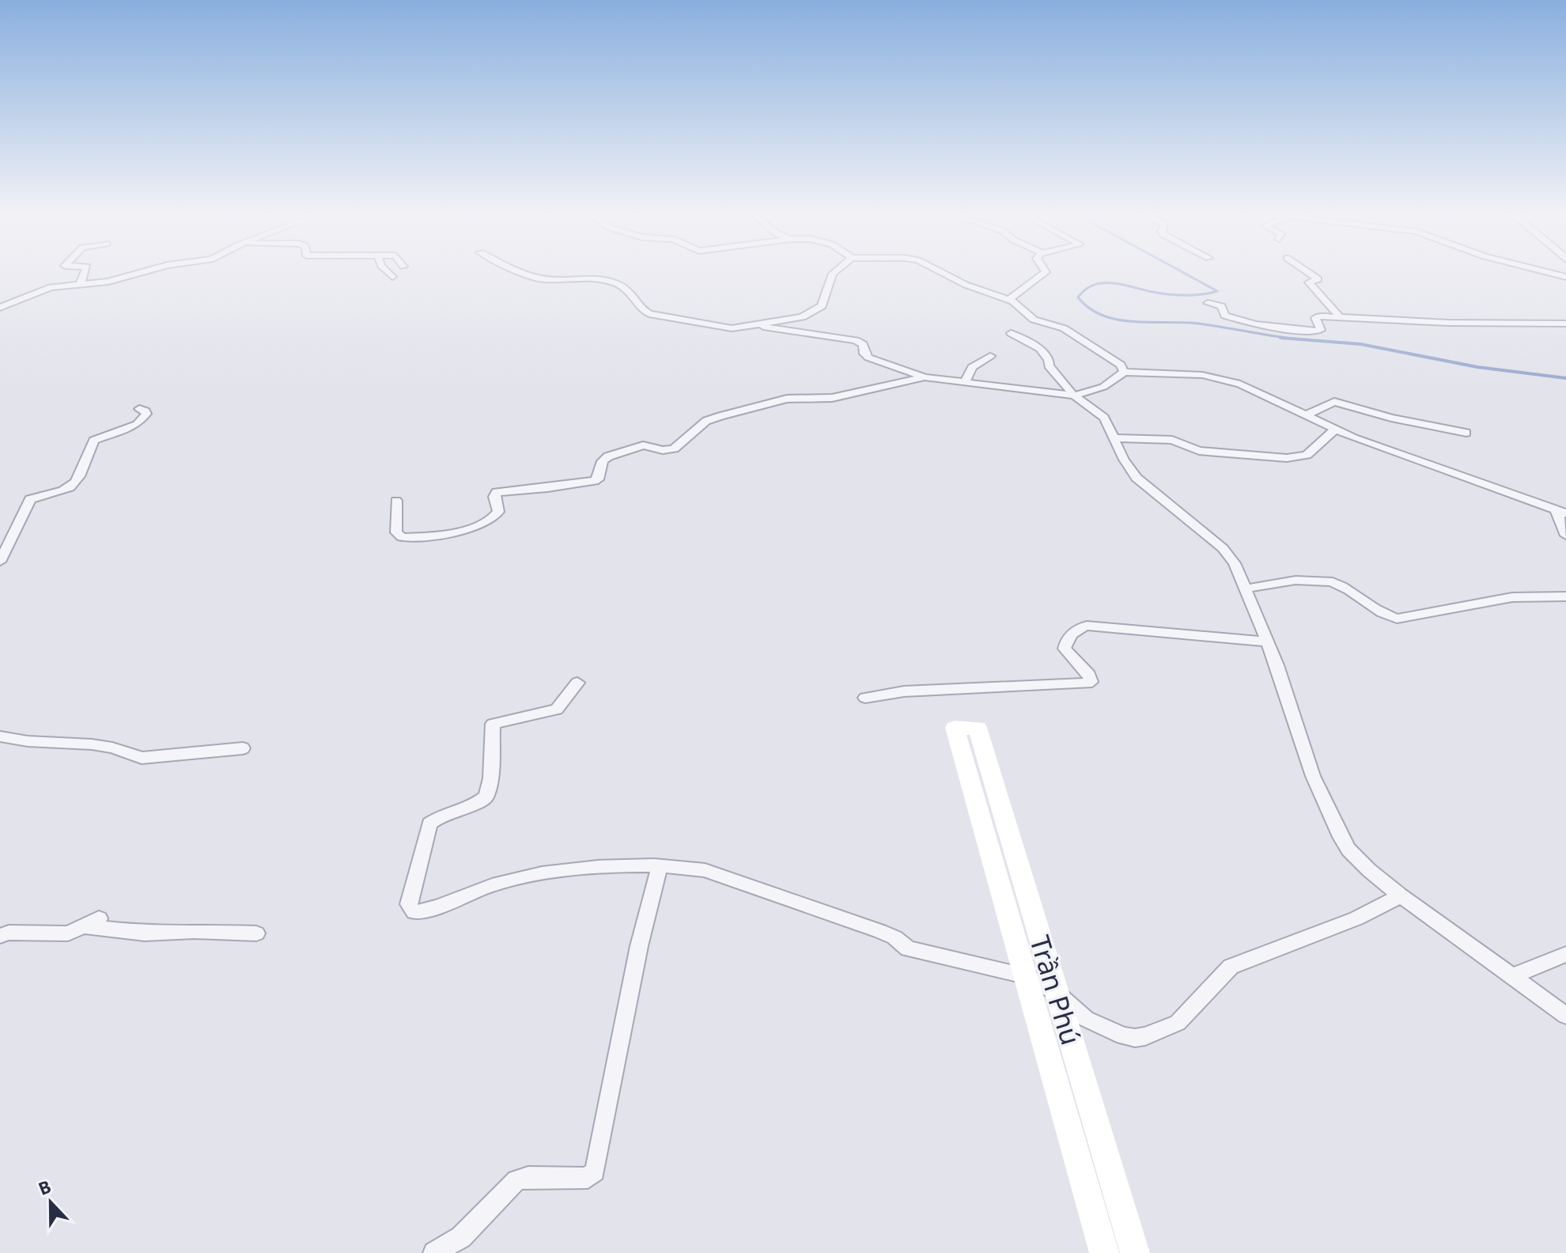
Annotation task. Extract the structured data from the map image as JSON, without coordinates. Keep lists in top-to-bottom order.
{
  "streets": {
    "main road": ["Trần Phú"]
  },
  "north": "top"
}
